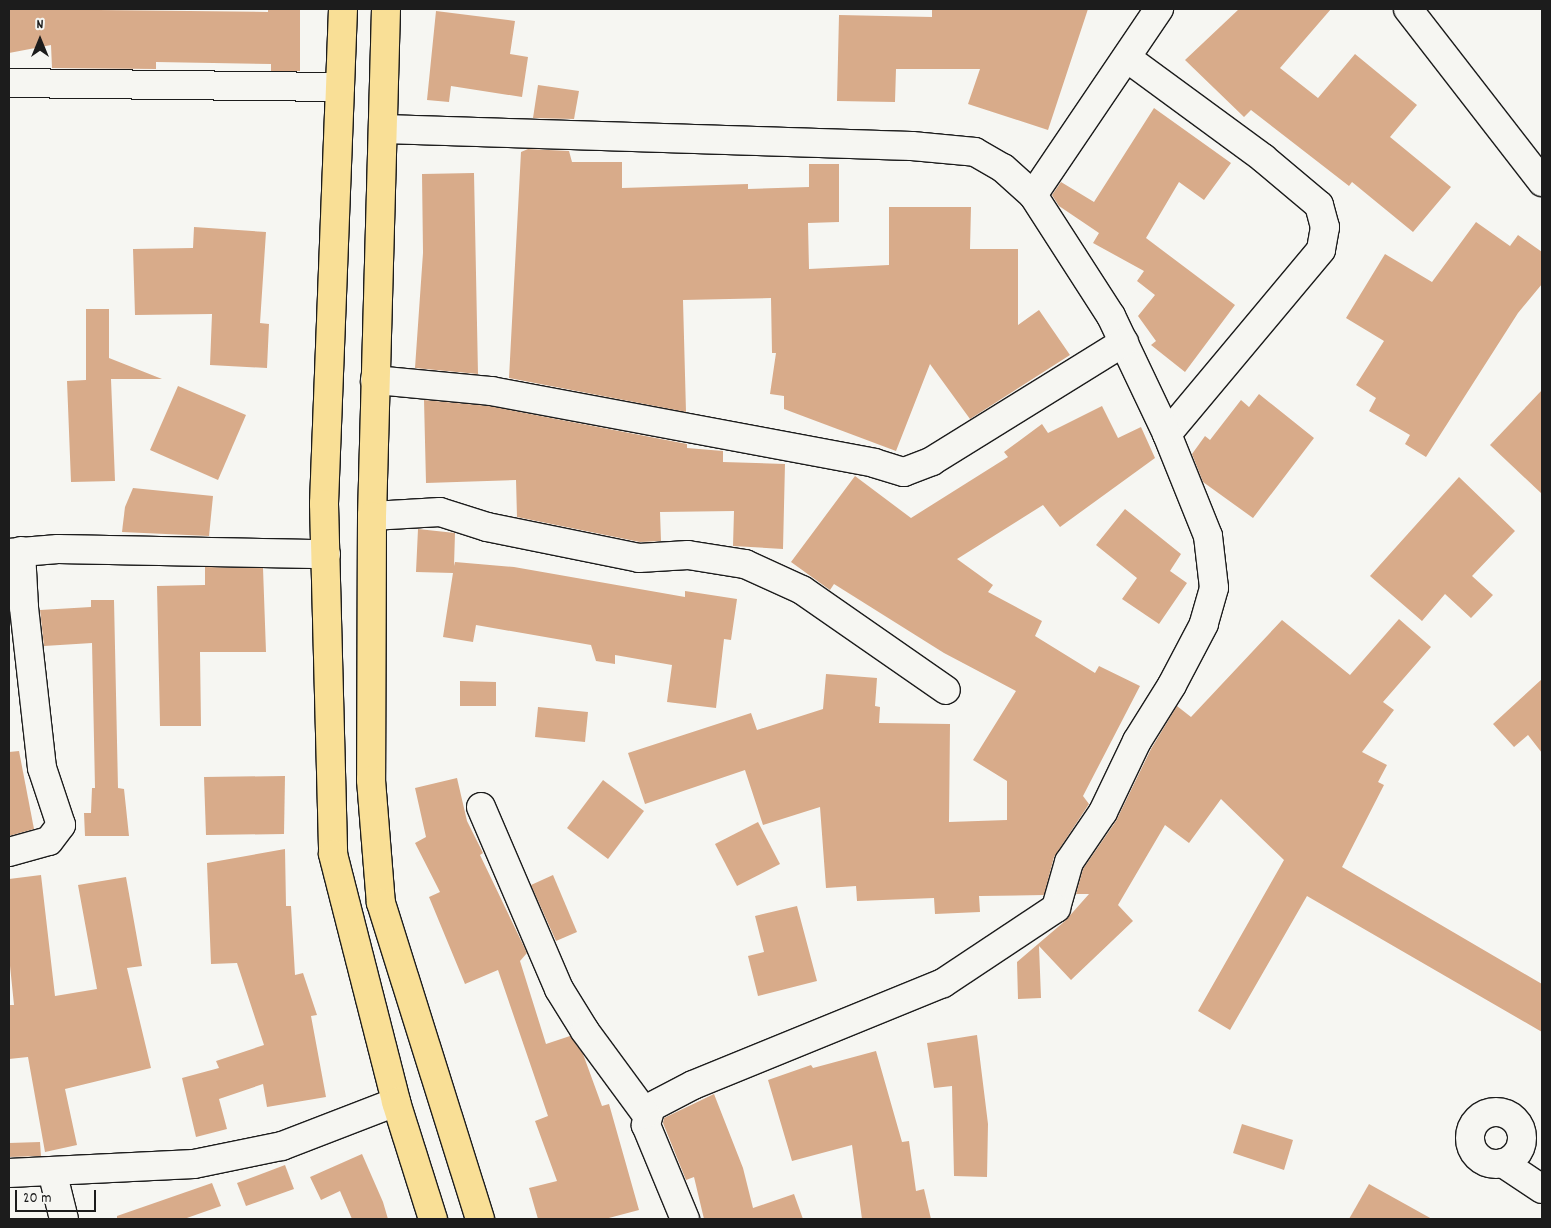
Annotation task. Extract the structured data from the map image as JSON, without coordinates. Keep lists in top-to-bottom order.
{
  "scale_bar": "20 m",
  "north": "top"
}
